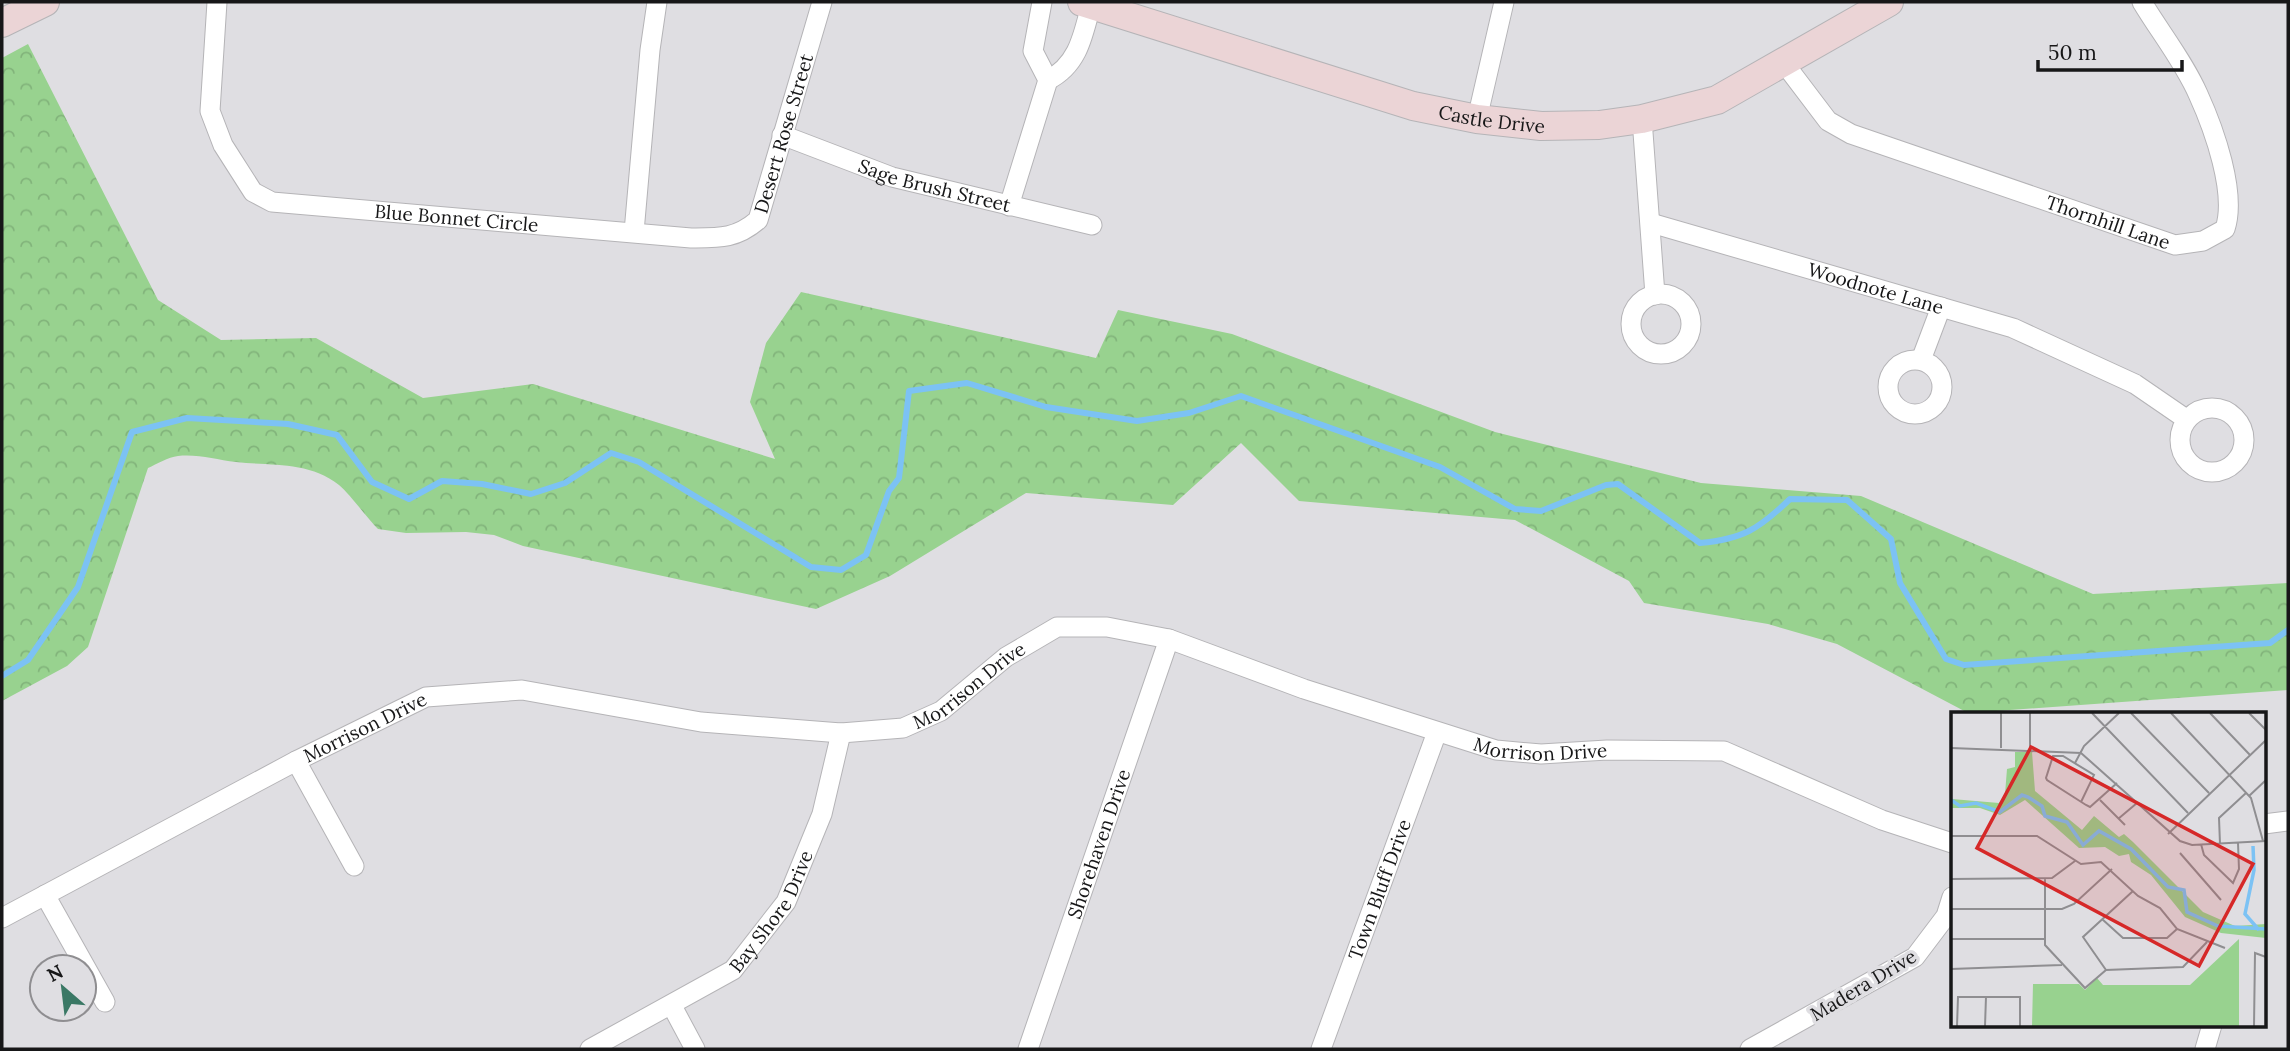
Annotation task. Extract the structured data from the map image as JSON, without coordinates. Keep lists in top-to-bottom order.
{
  "streets": {
    "main road": ["Castle Drive"],
    "street": [
      "Desert Rose Street",
      "Sage Brush Street",
      "Blue Bonnet Circle",
      "Thornhill Lane",
      "Woodnote Lane",
      "Morrison Drive",
      "Shorehaven Drive",
      "Town Bluff Drive",
      "Bay Shore Drive",
      "Madera Drive"
    ]
  },
  "crossings": [
    ["Castle Drive", "Thornhill Lane"],
    ["Desert Rose Street", "Sage Brush Street"],
    ["Desert Rose Street", "Blue Bonnet Circle"],
    ["Morrison Drive", "Shorehaven Drive"],
    ["Morrison Drive", "Town Bluff Drive"],
    ["Morrison Drive", "Bay Shore Drive"]
  ],
  "scale_bar": "50 m",
  "north": "top left"
}
